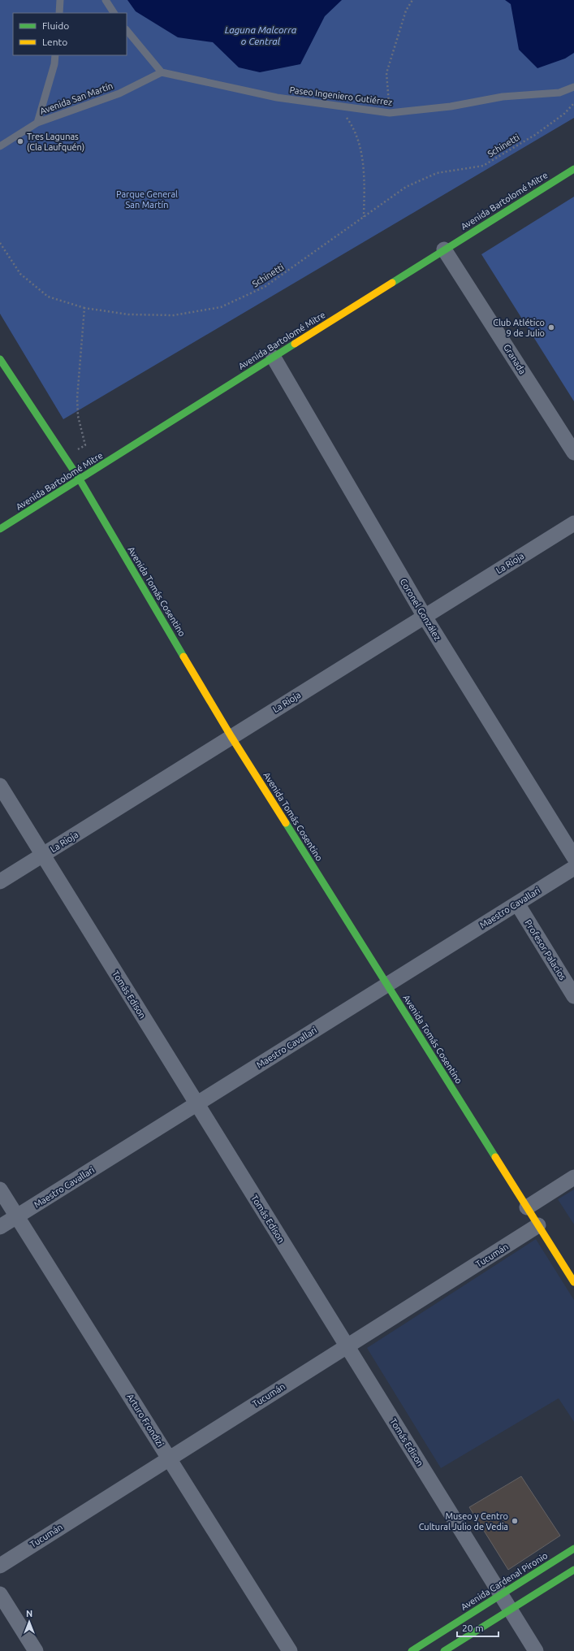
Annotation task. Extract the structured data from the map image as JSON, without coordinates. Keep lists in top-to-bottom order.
{
  "streets": {
    "main road": ["Avenida Bartolomé Mitre", "Avenida Tomás Cosentino", "Avenida Cardenal Pironio"],
    "street": [
      "Granada",
      "La Rioja",
      "Coronel González",
      "Maestro Cavallari",
      "Profesor Palacios",
      "Tomás Edison",
      "Tucumán",
      "Arturo Frondizi"
    ],
    "lane": ["Paseo Ingeniero Gutiérrez", "Avenida San Martín"],
    "path": ["Schinetti"]
  },
  "crossings": [
    ["Paseo Ingeniero Gutiérrez", "Avenida San Martín"],
    ["Avenida Bartolomé Mitre", "Granada"],
    ["Avenida Bartolomé Mitre", "Avenida Tomás Cosentino"],
    ["Avenida Bartolomé Mitre", "Coronel González"],
    ["La Rioja", "Avenida Tomás Cosentino"],
    ["La Rioja", "Coronel González"],
    ["La Rioja", "Tomás Edison"],
    ["Avenida Tomás Cosentino", "Maestro Cavallari"],
    ["Avenida Tomás Cosentino", "Tucumán"],
    ["Maestro Cavallari", "Profesor Palacios"],
    ["Maestro Cavallari", "Tomás Edison"],
    ["Maestro Cavallari", "Arturo Frondizi"],
    ["Tomás Edison", "Tucumán"],
    ["Tomás Edison", "Avenida Cardenal Pironio"],
    ["Tucumán", "Arturo Frondizi"]
  ],
  "water": ["Laguna Malcorra o Central"],
  "parks": ["Parque General San Martín"],
  "places": ["Tres Lagunas (Cla Laufquén)", "Club Atlético 9 de Julio", "Museo y Centro Cultural Julio de Vedia"],
  "legend": ["Fluido", "Lento"],
  "scale_bar": "20 m",
  "north": "top"
}
